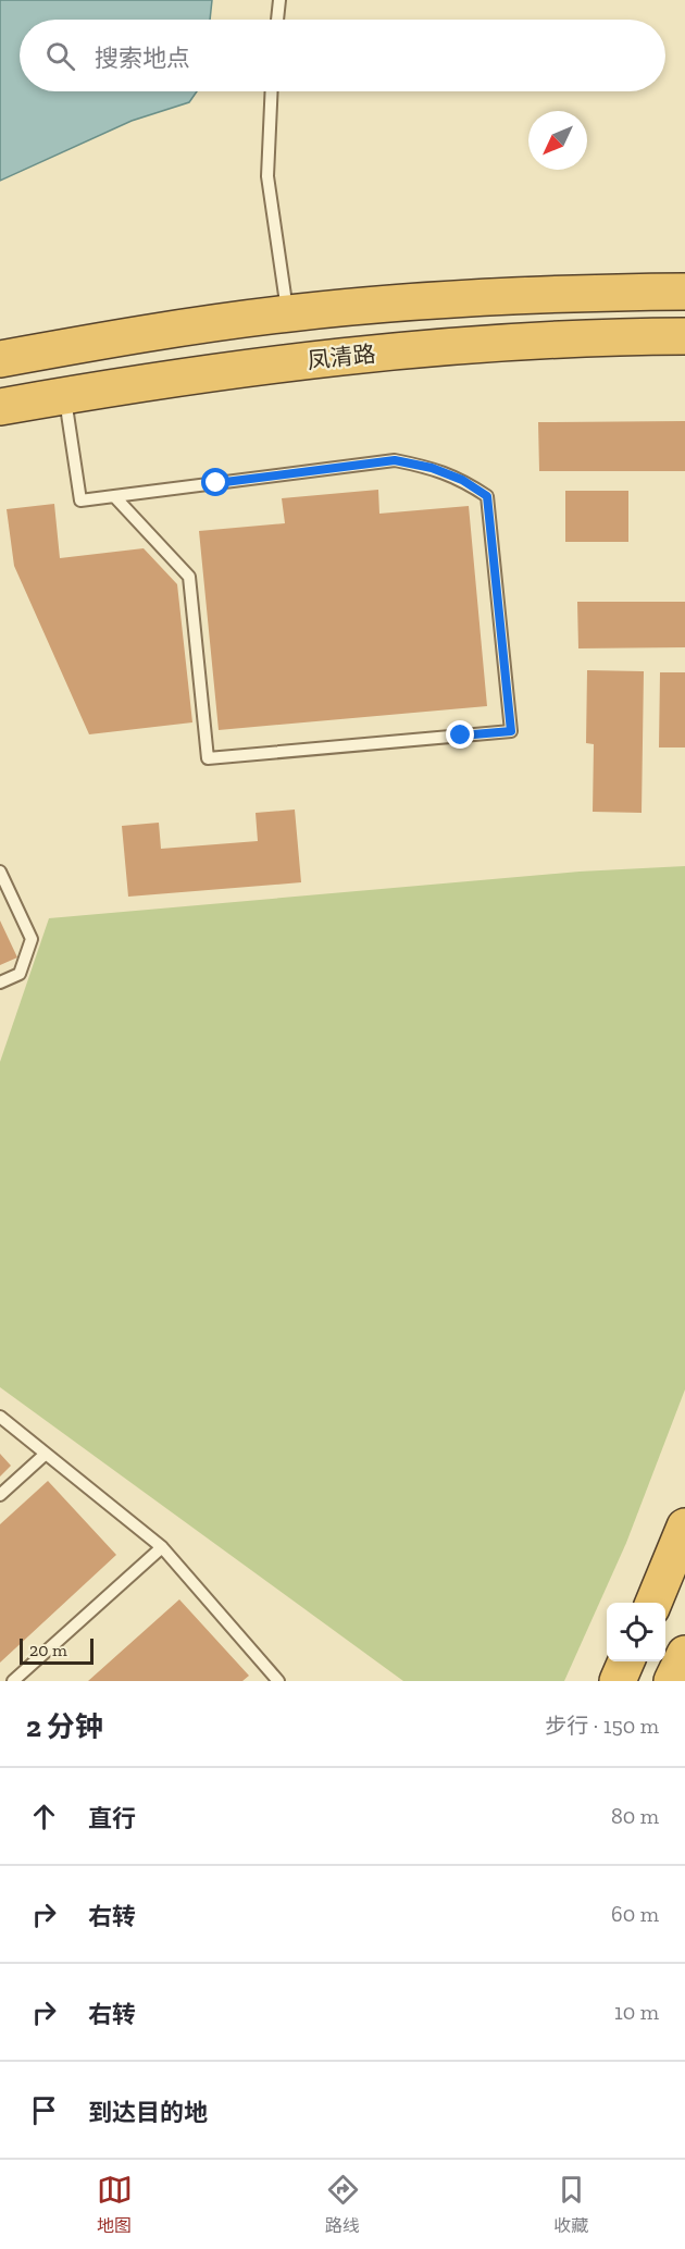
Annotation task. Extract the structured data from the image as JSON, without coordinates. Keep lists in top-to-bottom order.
{
  "streets": {
    "highway": ["凤清路"]
  },
  "scale_bar": "20 m",
  "north": "bottom left",
  "page": {
    "search": "搜索地点",
    "scale": "20 m",
    "heading": ["2 分钟", "步行 · 150 m"],
    "list": [
      ["直行", "80 m"],
      ["右转", "60 m"],
      ["右转", "10 m"],
      "到达目的地"
    ],
    "nav": ["地图", "路线", "收藏"]
  }
}
